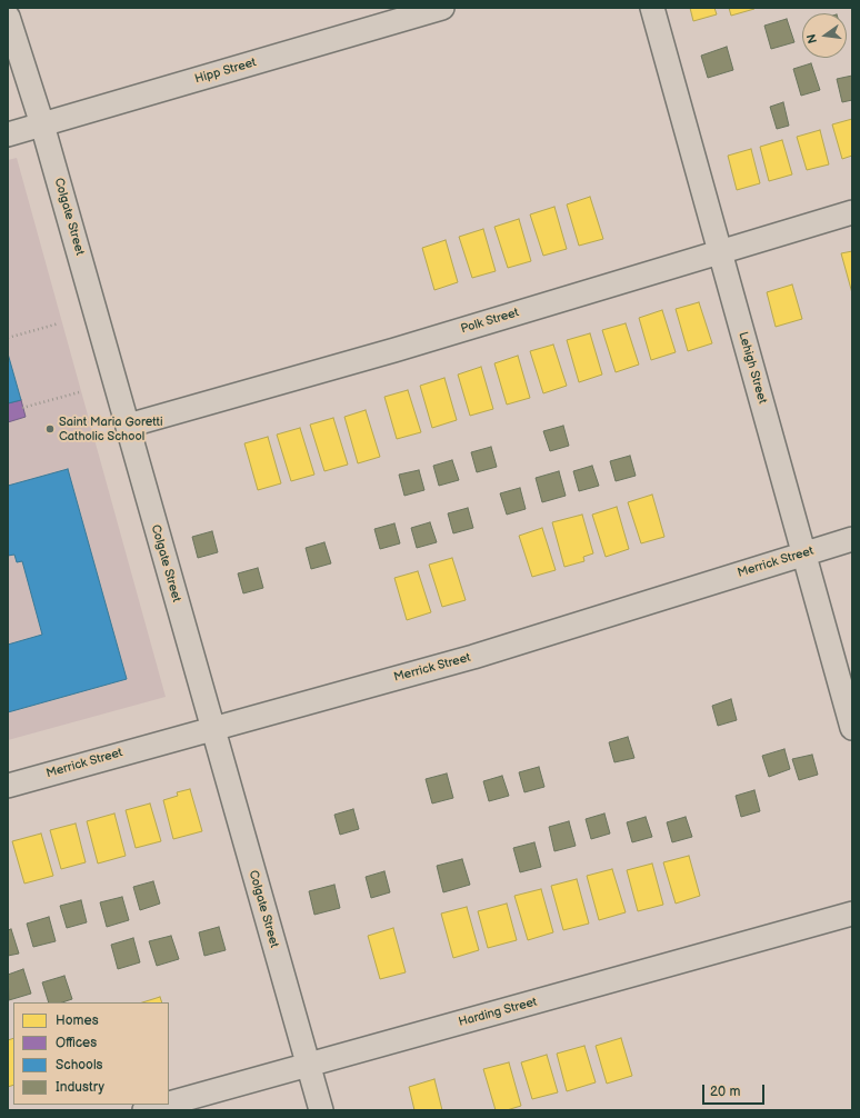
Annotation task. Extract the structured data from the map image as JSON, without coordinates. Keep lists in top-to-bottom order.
{
  "streets": {
    "street": [
      "Hipp Street",
      "Colgate Street",
      "Polk Street",
      "Lehigh Street",
      "Merrick Street",
      "Harding Street"
    ]
  },
  "crossings": [
    ["Hipp Street", "Colgate Street"],
    ["Colgate Street", "Polk Street"],
    ["Colgate Street", "Merrick Street"],
    ["Colgate Street", "Harding Street"],
    ["Polk Street", "Lehigh Street"],
    ["Lehigh Street", "Merrick Street"]
  ],
  "places": ["Saint Maria Goretti Catholic School"],
  "legend": [
    "Homes",
    "Offices",
    "Schools",
    "Industry"
  ],
  "scale_bar": "20 m",
  "north": "left"
}
